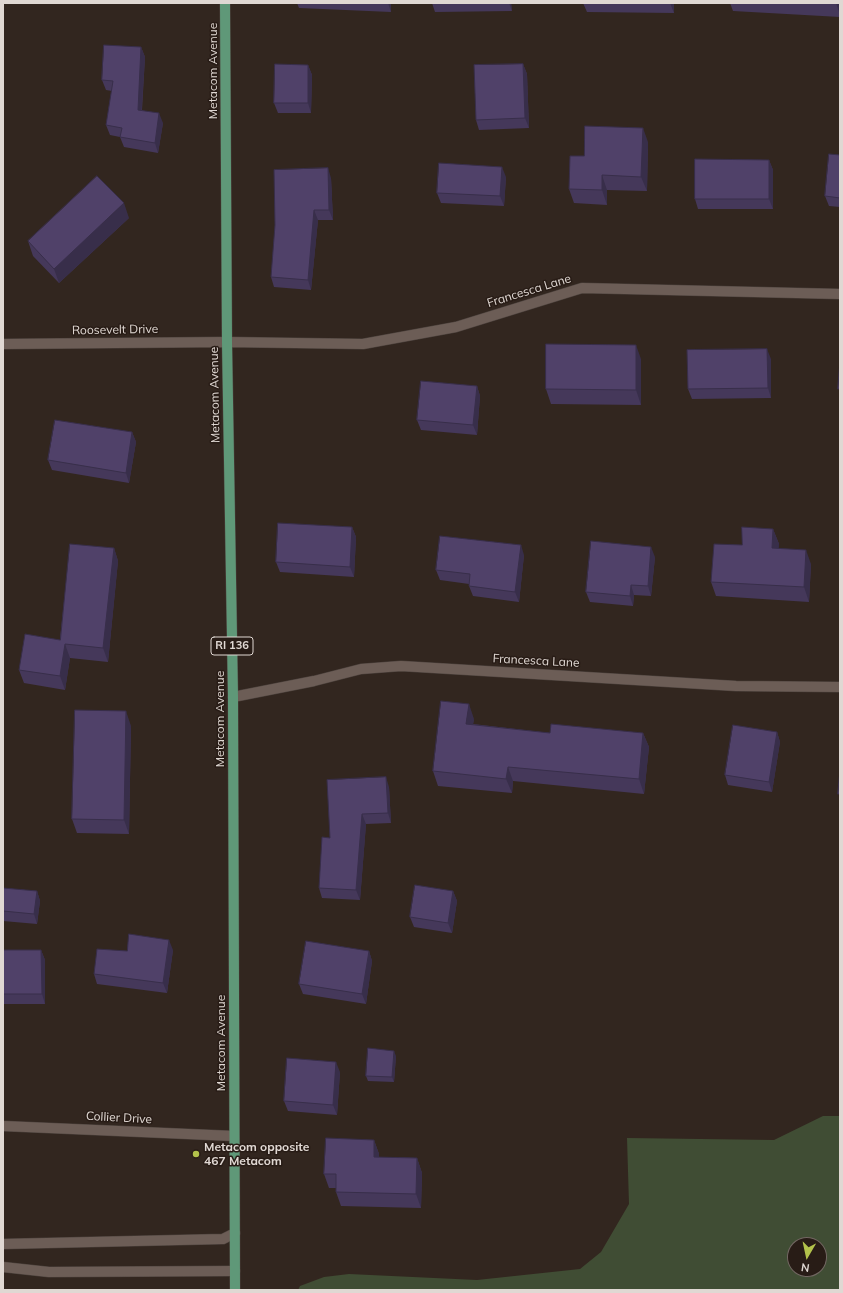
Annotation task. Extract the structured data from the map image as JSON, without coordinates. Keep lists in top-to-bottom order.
{
  "streets": {
    "main road": ["Metacom Avenue", "RI 136"],
    "street": ["Francesca Lane", "Roosevelt Drive", "Collier Drive"]
  },
  "crossings": [
    ["Metacom Avenue", "Francesca Lane"],
    ["Metacom Avenue", "Roosevelt Drive"],
    ["Metacom Avenue", "Collier Drive"],
    ["Francesca Lane", "Roosevelt Drive"]
  ],
  "places": ["Metacom opposite 467 Metacom"],
  "north": "bottom"
}
